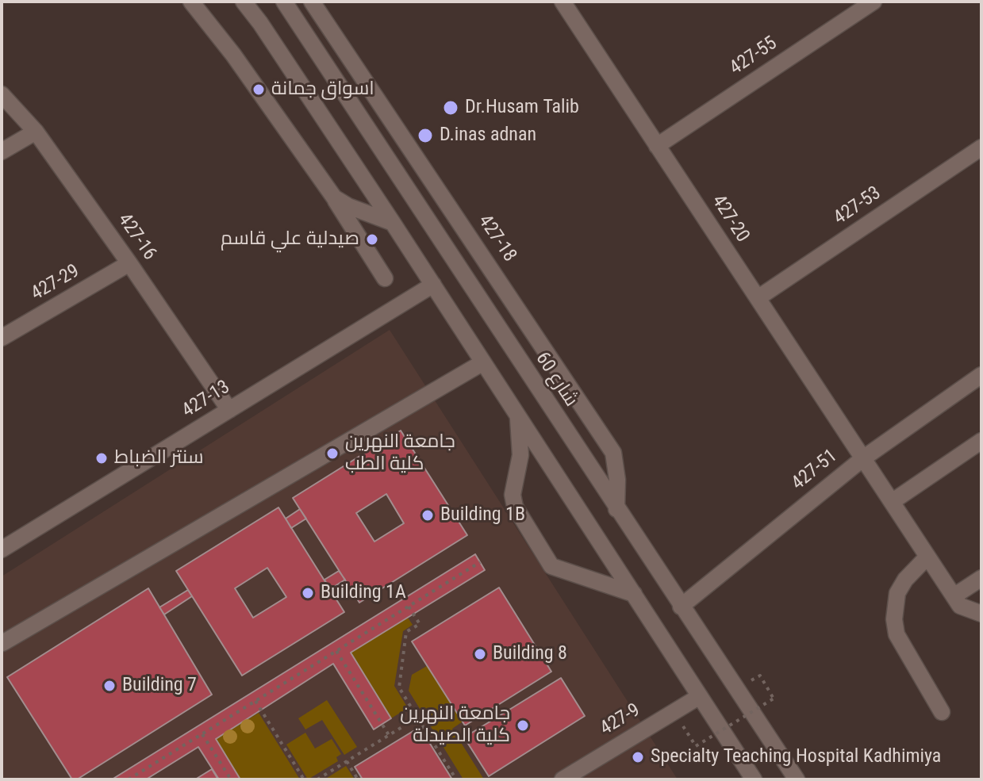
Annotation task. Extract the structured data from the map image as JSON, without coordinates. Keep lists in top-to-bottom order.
{
  "streets": {
    "street": [
      "427-55",
      "427-53",
      "427-20",
      "427-16",
      "427-18",
      "427-29",
      "شارع 60",
      "427-13",
      "427-51",
      "427-9"
    ]
  },
  "crossings": [
    ["427-55", "427-20"],
    ["427-53", "427-20"],
    ["427-20", "427-51"],
    ["427-16", "427-29"],
    ["427-16", "427-13"],
    ["427-18", "شارع 60"],
    ["شارع 60", "427-51"]
  ],
  "places": [
    "اسواق جمانة",
    "Dr.Husam Talib",
    "D.inas adnan",
    "صيدلية علي قاسم",
    "جامعة النهرين كلية الطب",
    "سنتر الضباط",
    "Building 1B",
    "Building 1A",
    "Building 8",
    "Building 7",
    "جامعة النهرين كلية الصيدلة",
    "Specialty Teaching Hospital Kadhimiya"
  ]
}
